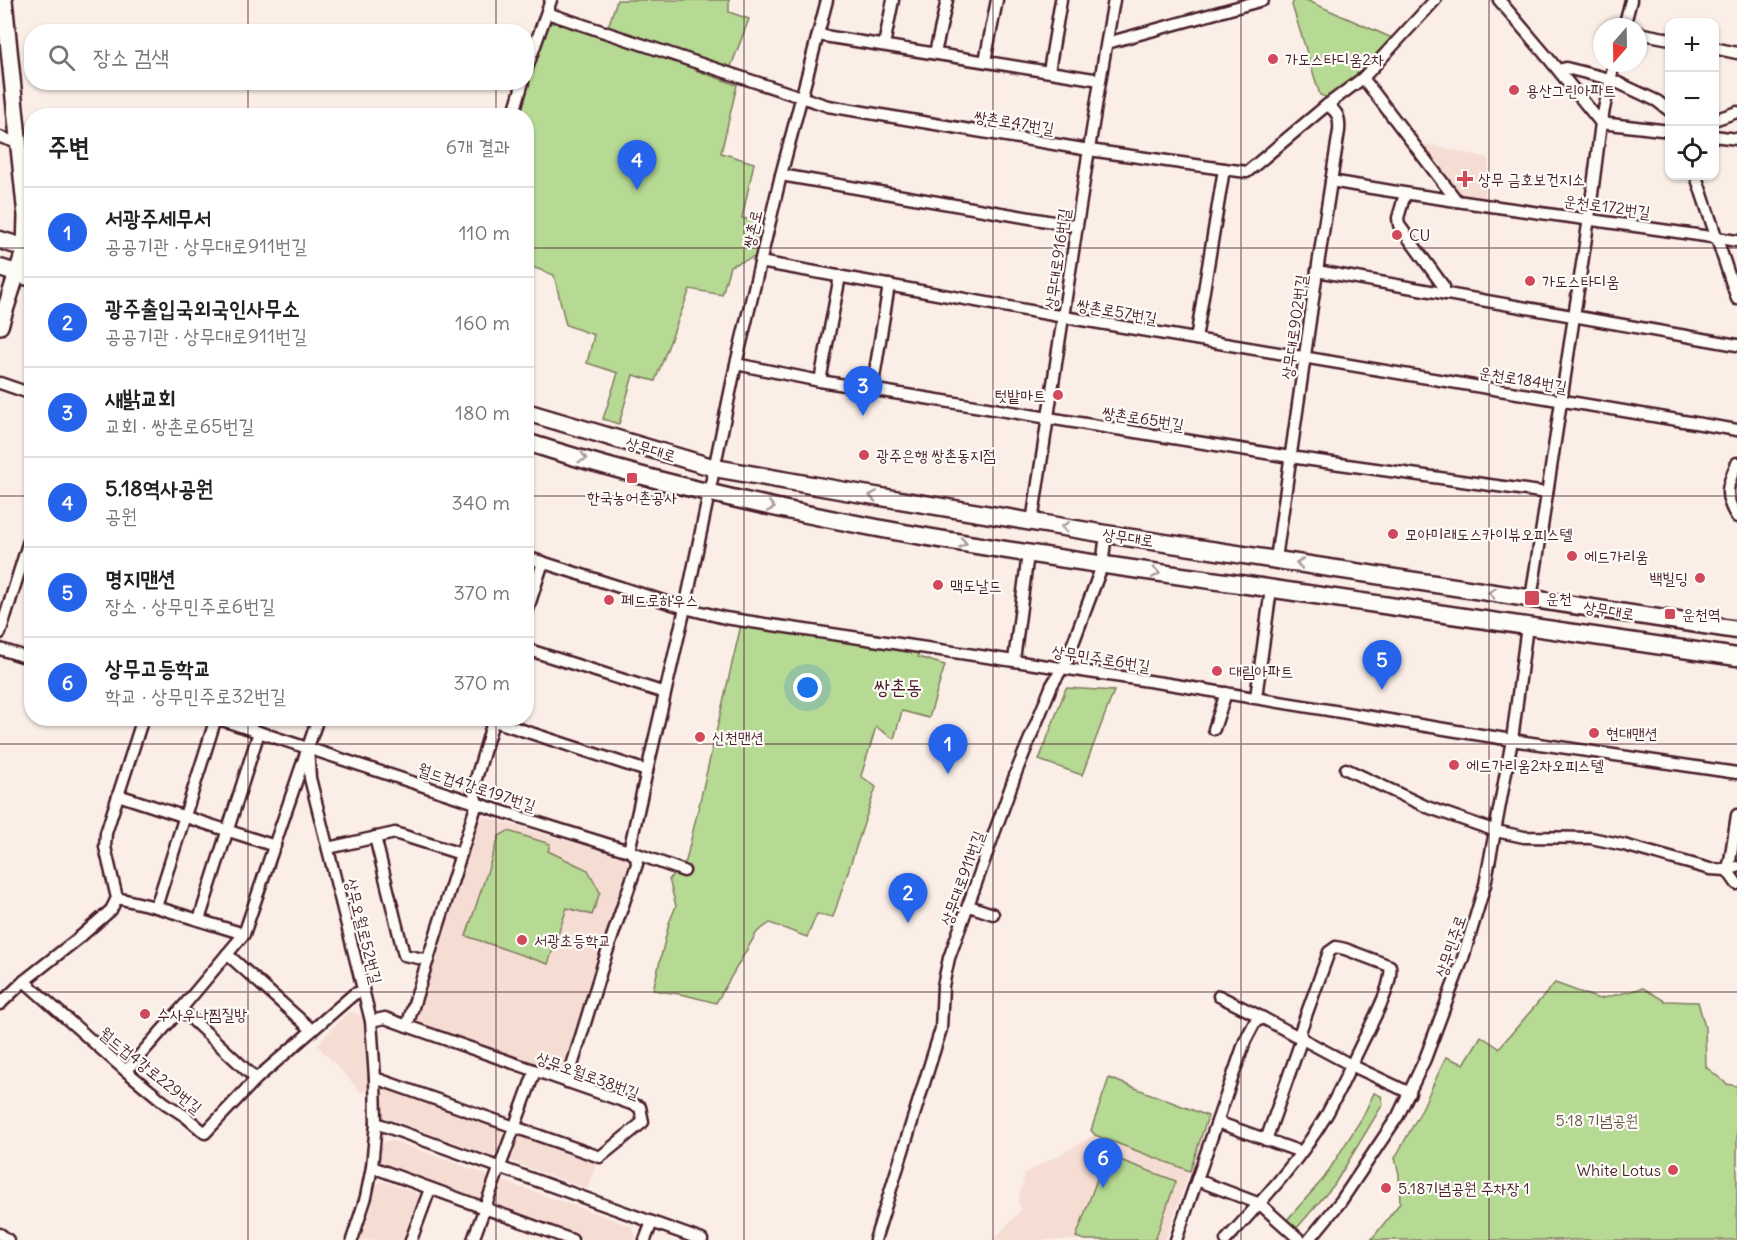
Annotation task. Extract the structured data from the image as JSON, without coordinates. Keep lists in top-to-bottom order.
{
  "streets": {
    "main road": ["상무대로"],
    "street": [
      "쌍촌로47번길",
      "운천로172번길",
      "쌍촌로",
      "상무대로916번길",
      "쌍촌로57번길",
      "상무대로902번길",
      "운천로184번길",
      "쌍촌로65번길",
      "상무민주로6번길",
      "월드컵4강로197번길",
      "상무대로911번길",
      "상무오월로52번길",
      "상무민주로",
      "월드컵4강로229번길",
      "상무오월로38번길"
    ]
  },
  "crossings": [
    ["쌍촌로47번길", "쌍촌로"],
    ["쌍촌로47번길", "상무대로916번길"],
    ["쌍촌로47번길", "상무대로902번길"],
    ["운천로172번길", "상무대로902번길"],
    ["쌍촌로", "쌍촌로57번길"],
    ["쌍촌로", "쌍촌로65번길"],
    ["쌍촌로", "상무대로"],
    ["쌍촌로", "상무민주로6번길"],
    ["쌍촌로", "월드컵4강로197번길"],
    ["상무대로916번길", "쌍촌로57번길"],
    ["상무대로916번길", "쌍촌로65번길"],
    ["상무대로916번길", "상무대로"],
    ["쌍촌로57번길", "상무대로902번길"],
    ["쌍촌로57번길", "운천로184번길"],
    ["상무대로902번길", "운천로184번길"],
    ["상무대로902번길", "쌍촌로65번길"],
    ["상무대로902번길", "상무대로"],
    ["상무대로", "상무대로911번길"],
    ["상무대로", "상무민주로"],
    ["상무민주로6번길", "상무대로911번길"],
    ["상무민주로6번길", "상무민주로"],
    ["월드컵4강로197번길", "상무오월로52번길"],
    ["상무오월로52번길", "월드컵4강로229번길"],
    ["상무오월로52번길", "상무오월로38번길"]
  ],
  "districts": ["쌍촌동"],
  "parks": ["5·18 기념공원"],
  "places": {
    "other": [
      "가도스타디움2차",
      "용산그린아파트",
      "CU",
      "가도스타디움",
      "텃밭마트",
      "광주은행 쌍촌동지점",
      "모아미래도스카이뷰오피스텔",
      "에드가리움",
      "백빌딩",
      "맥도날드",
      "페드로하우스",
      "대림아파트",
      "현대맨션",
      "신천맨션",
      "에드가리움2차오피스텔",
      "서광초등학교",
      "수사우나찜질방",
      "White Lotus",
      "5.18기념공원 주차장 1"
    ],
    "health": ["상무 금호보건지소"],
    "transit": ["한국농어촌공사", "운천", "운천역"]
  },
  "north": "bottom",
  "page": {
    "map_buttons": ["+", "−"],
    "search": "장소 검색",
    "heading": ["주변", "6개 결과"],
    "pins": [
      "4",
      "3",
      "5",
      "1",
      "2",
      "6"
    ],
    "list": [
      {
        "mark": "1",
        "name": "서광주세무서",
        "note": "공공기관 · 상무대로911번길",
        "value": "110 m"
      },
      {
        "mark": "2",
        "name": "광주출입국외국인사무소",
        "note": "공공기관 · 상무대로911번길",
        "value": "160 m"
      },
      {
        "mark": "3",
        "name": "새밝교회",
        "note": "교회 · 쌍촌로65번길",
        "value": "180 m"
      },
      {
        "mark": "4",
        "name": "5.18역사공원",
        "note": "공원",
        "value": "340 m"
      },
      {
        "mark": "5",
        "name": "명지맨션",
        "note": "장소 · 상무민주로6번길",
        "value": "370 m"
      },
      {
        "mark": "6",
        "name": "상무고등학교",
        "note": "학교 · 상무민주로32번길",
        "value": "370 m"
      }
    ]
  }
}
